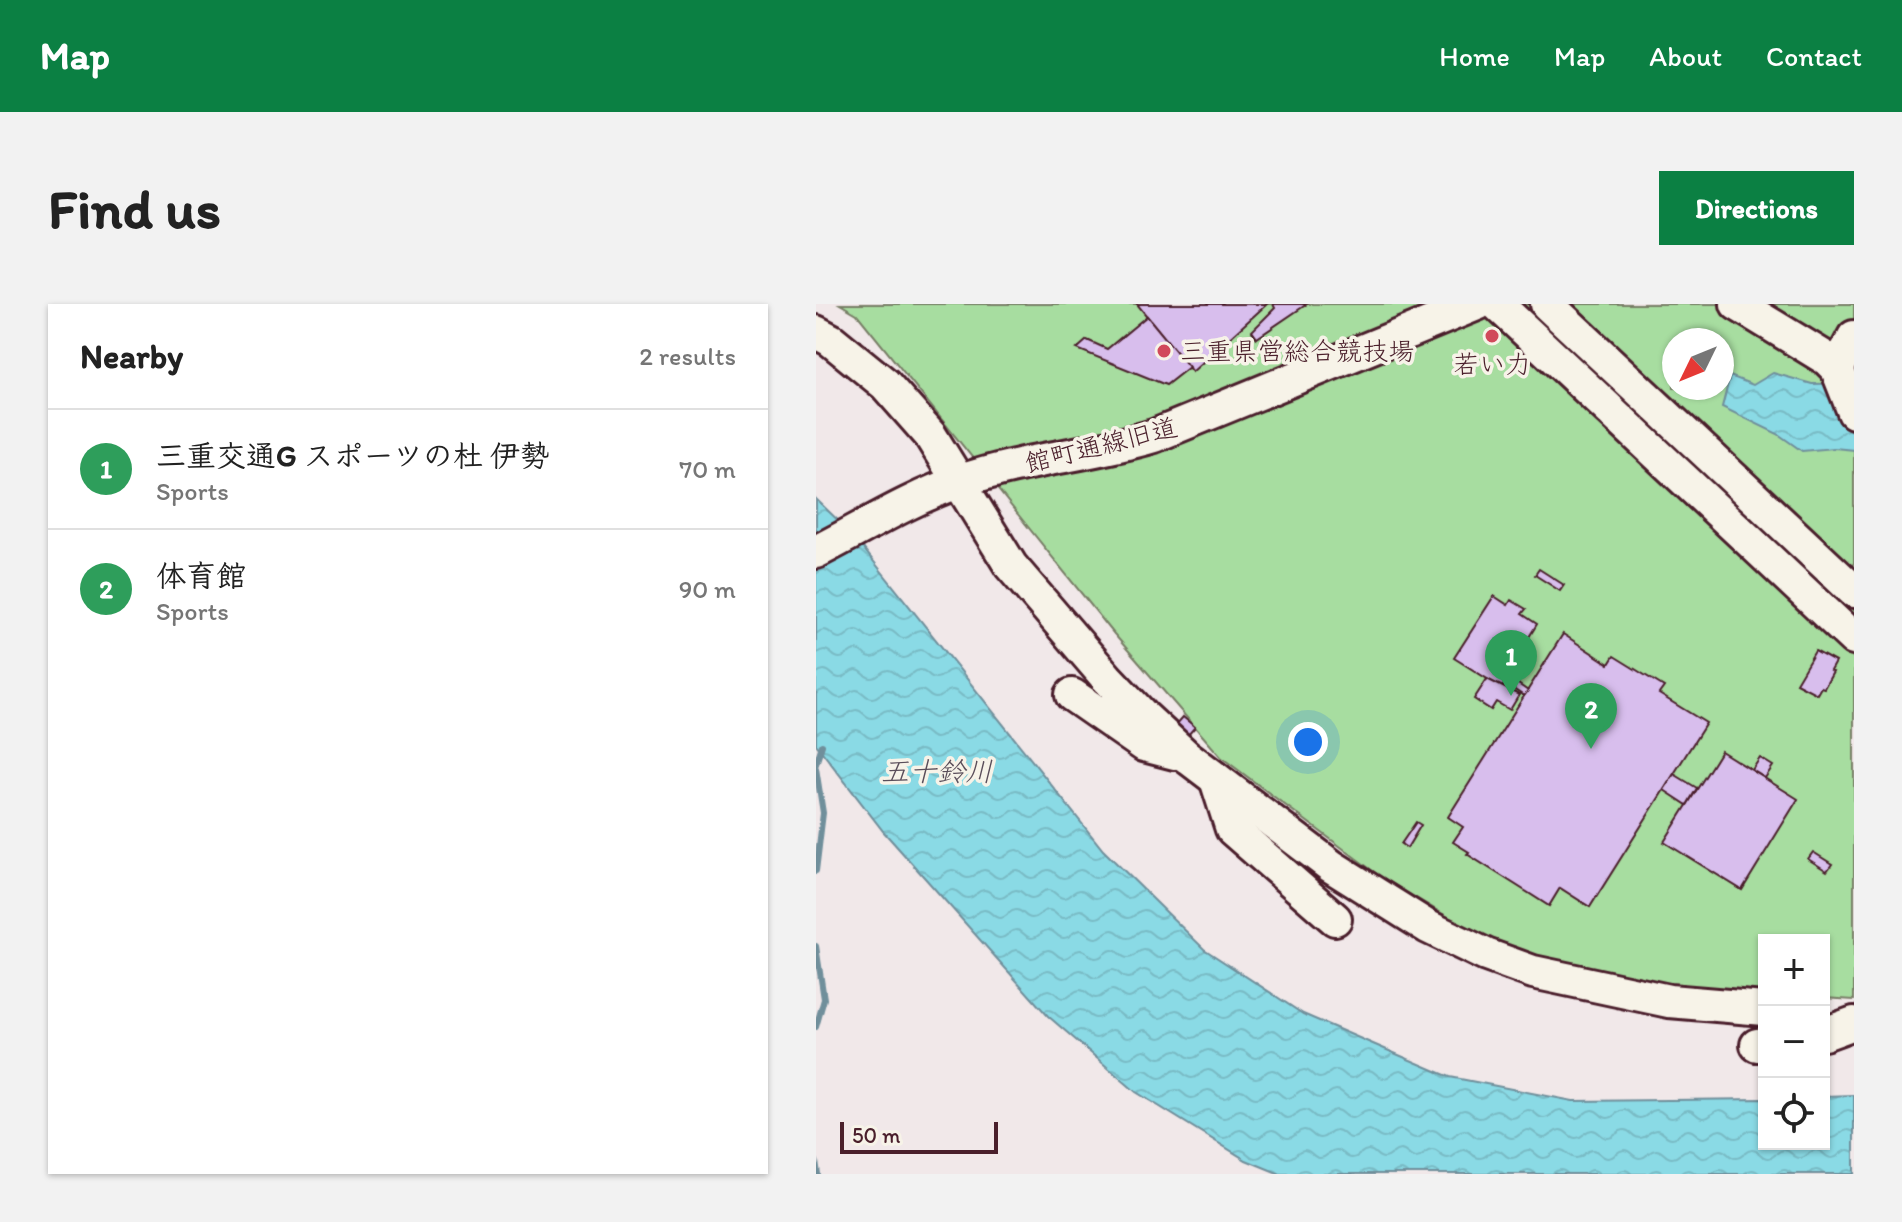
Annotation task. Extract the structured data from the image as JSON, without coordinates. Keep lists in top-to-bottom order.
{
  "streets": {
    "street": ["館町通線旧道"]
  },
  "water": ["五十鈴川"],
  "places": ["若い力", "三重県営総合競技場"],
  "scale_bar": "50 m",
  "north": "bottom left",
  "page": {
    "header": "Map",
    "nav": [
      "Home",
      "Map",
      "About",
      "Contact"
    ],
    "buttons": "Directions",
    "title": "Find us",
    "heading": ["Nearby", "2 results"],
    "list": [
      {
        "mark": "1",
        "name": "三重交通G スポーツの杜 伊勢",
        "note": "Sports",
        "value": "70 m"
      },
      {
        "mark": "2",
        "name": "体育館",
        "note": "Sports",
        "value": "90 m"
      }
    ],
    "pins": ["1", "2"],
    "map_buttons": ["+", "−"],
    "scale": "50 m"
  }
}
